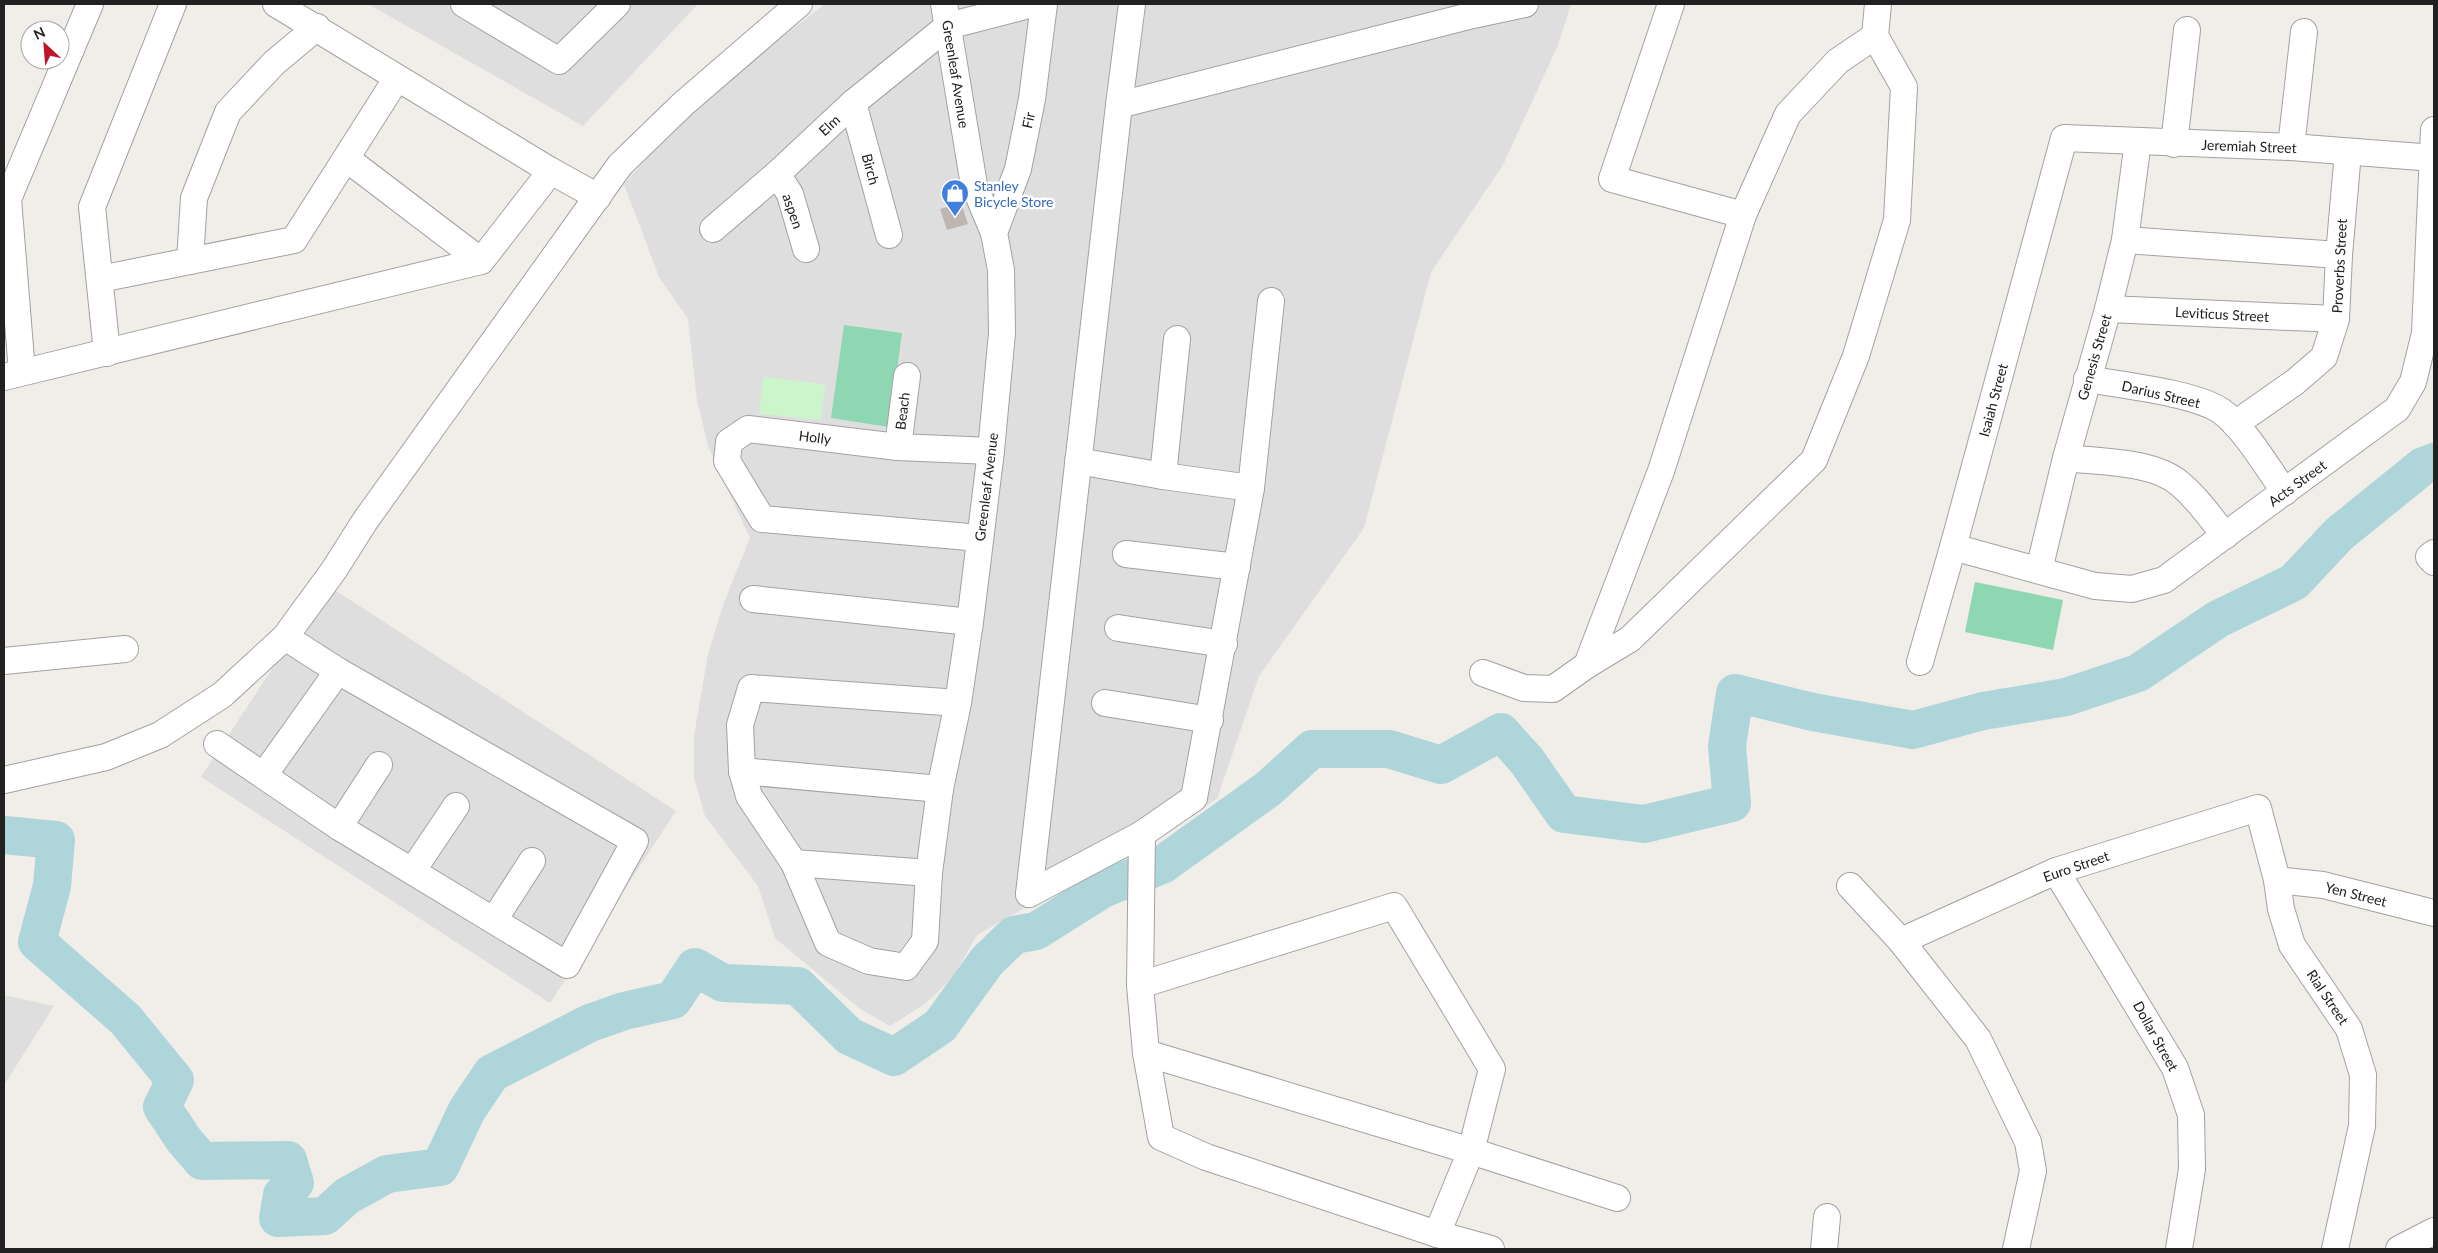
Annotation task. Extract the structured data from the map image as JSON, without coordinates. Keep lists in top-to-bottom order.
{
  "streets": {
    "street": [
      "Greenleaf Avenue",
      "Fir",
      "Elm",
      "Jeremiah Street",
      "Birch",
      "aspen",
      "Proverbs Street",
      "Leviticus Street",
      "Genesis Street",
      "Darius Street",
      "Isaiah Street",
      "Beach",
      "Holly",
      "Acts Street",
      "Euro Street",
      "Yen Street",
      "Rial Street",
      "Dollar Street"
    ]
  },
  "crossings": [
    ["Greenleaf Avenue", "Fir"],
    ["Greenleaf Avenue", "Elm"],
    ["Greenleaf Avenue", "Holly"],
    ["Elm", "Birch"],
    ["Elm", "aspen"],
    ["Jeremiah Street", "Proverbs Street"],
    ["Jeremiah Street", "Genesis Street"],
    ["Jeremiah Street", "Isaiah Street"],
    ["Jeremiah Street", "Acts Street"],
    ["Proverbs Street", "Leviticus Street"],
    ["Proverbs Street", "Darius Street"],
    ["Leviticus Street", "Genesis Street"],
    ["Genesis Street", "Darius Street"],
    ["Genesis Street", "Acts Street"],
    ["Darius Street", "Acts Street"],
    ["Isaiah Street", "Acts Street"],
    ["Beach", "Holly"],
    ["Euro Street", "Rial Street"],
    ["Euro Street", "Dollar Street"],
    ["Yen Street", "Rial Street"]
  ],
  "places": {
    "shop": ["Stanley Bicycle Store"]
  },
  "north": "top left"
}
